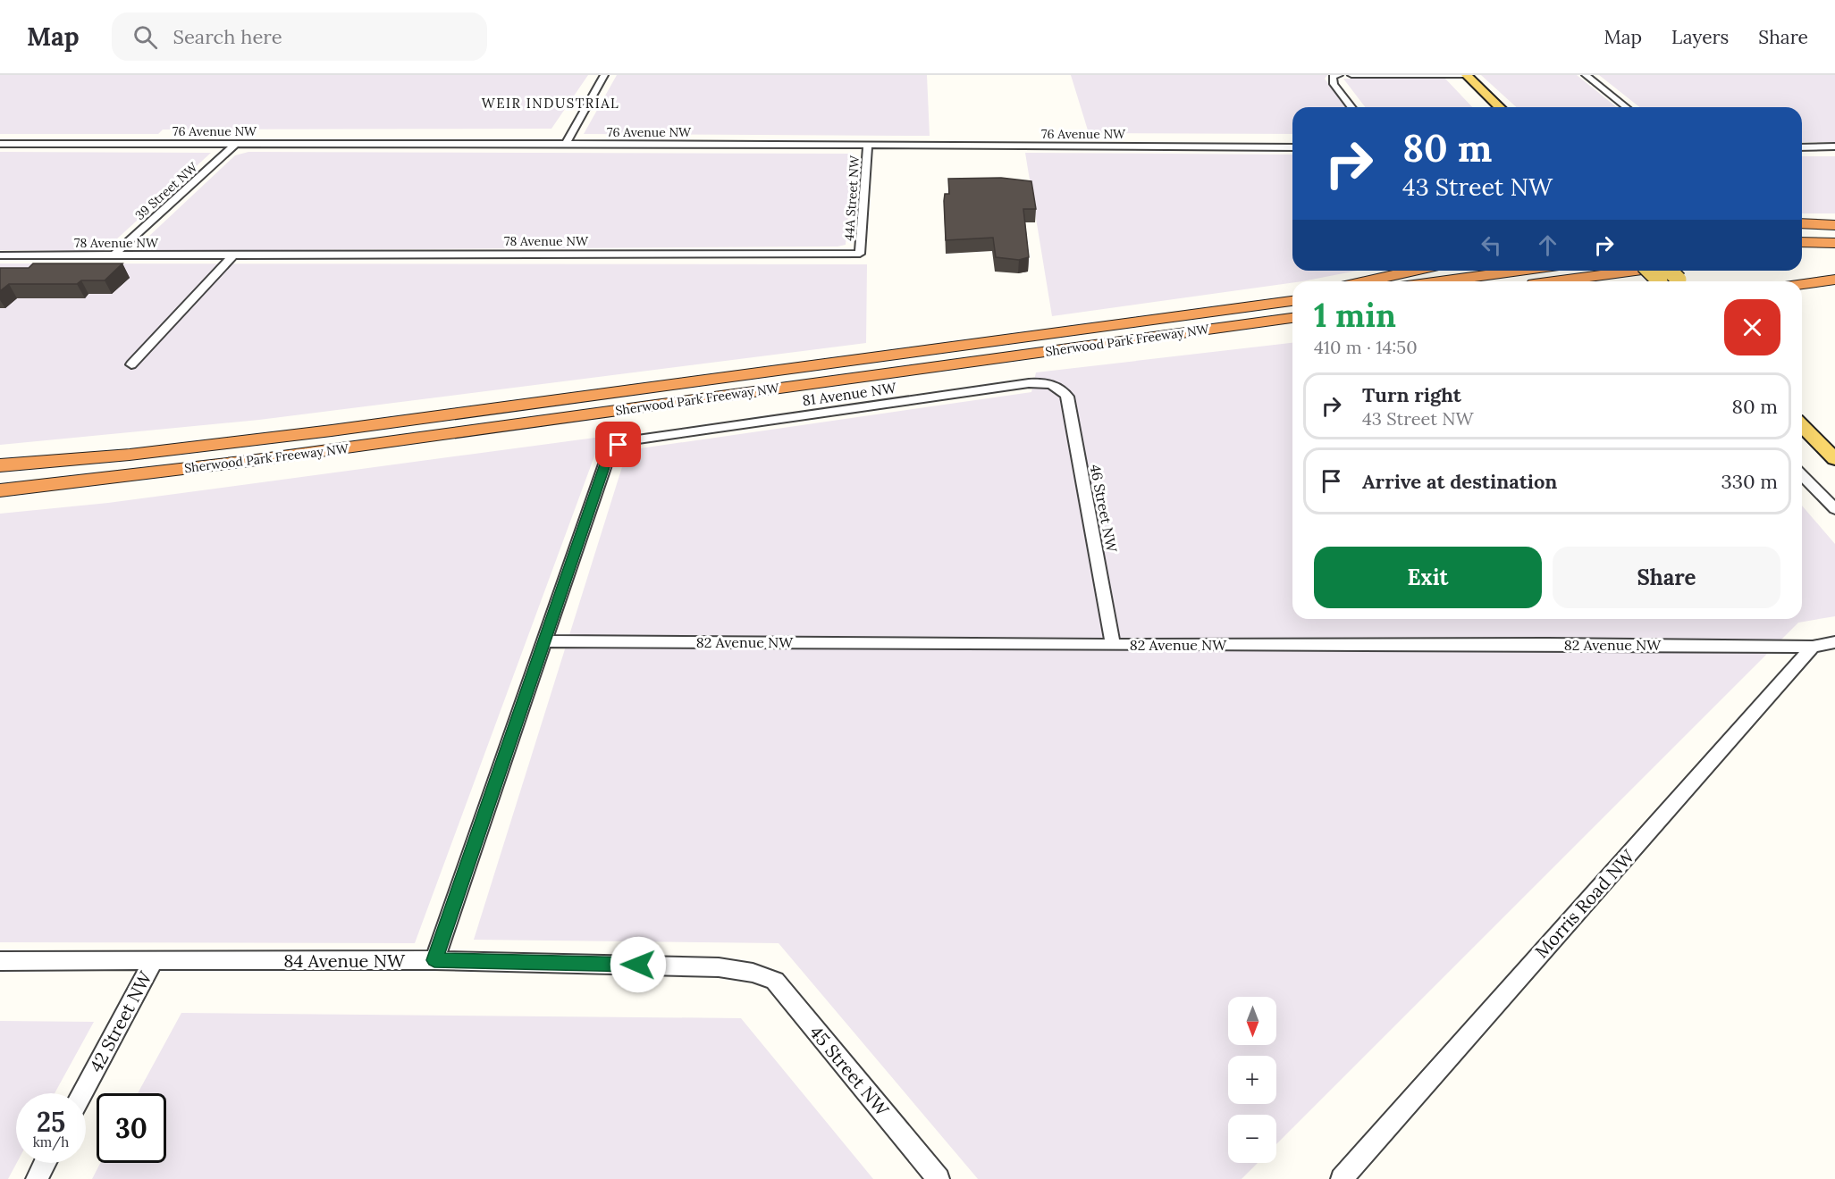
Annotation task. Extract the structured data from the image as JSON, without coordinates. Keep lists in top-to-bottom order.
{
  "streets": {
    "highway": ["Sherwood Park Freeway NW"],
    "street": [
      "76 Avenue NW",
      "39 Street NW",
      "44A Street NW",
      "78 Avenue NW",
      "81 Avenue NW",
      "46 Street NW",
      "82 Avenue NW",
      "Morris Road NW",
      "84 Avenue NW",
      "42 Street NW",
      "45 Street NW"
    ]
  },
  "crossings": [
    ["76 Avenue NW", "39 Street NW"],
    ["76 Avenue NW", "44A Street NW"],
    ["39 Street NW", "78 Avenue NW"],
    ["44A Street NW", "78 Avenue NW"],
    ["81 Avenue NW", "46 Street NW"],
    ["81 Avenue NW", "82 Avenue NW"],
    ["46 Street NW", "82 Avenue NW"],
    ["82 Avenue NW", "Morris Road NW"],
    ["84 Avenue NW", "42 Street NW"],
    ["84 Avenue NW", "45 Street NW"]
  ],
  "districts": ["WEIR INDUSTRIAL"],
  "north": "bottom",
  "page": {
    "header": "Map",
    "search": "Search here",
    "nav": ["Map", "Layers", "Share"],
    "turn": ["80 m", "43 Street NW"],
    "heading": ["1 min", "410 m · 14:50"],
    "list": [
      {
        "name": "Turn right",
        "note": "43 Street NW",
        "value": "80 m"
      },
      {
        "name": "Arrive at destination",
        "value": "330 m"
      }
    ],
    "buttons": ["Exit", "Share"],
    "map_buttons": ["+", "−"],
    "speed": "25 km/h",
    "limit": "30"
  }
}
